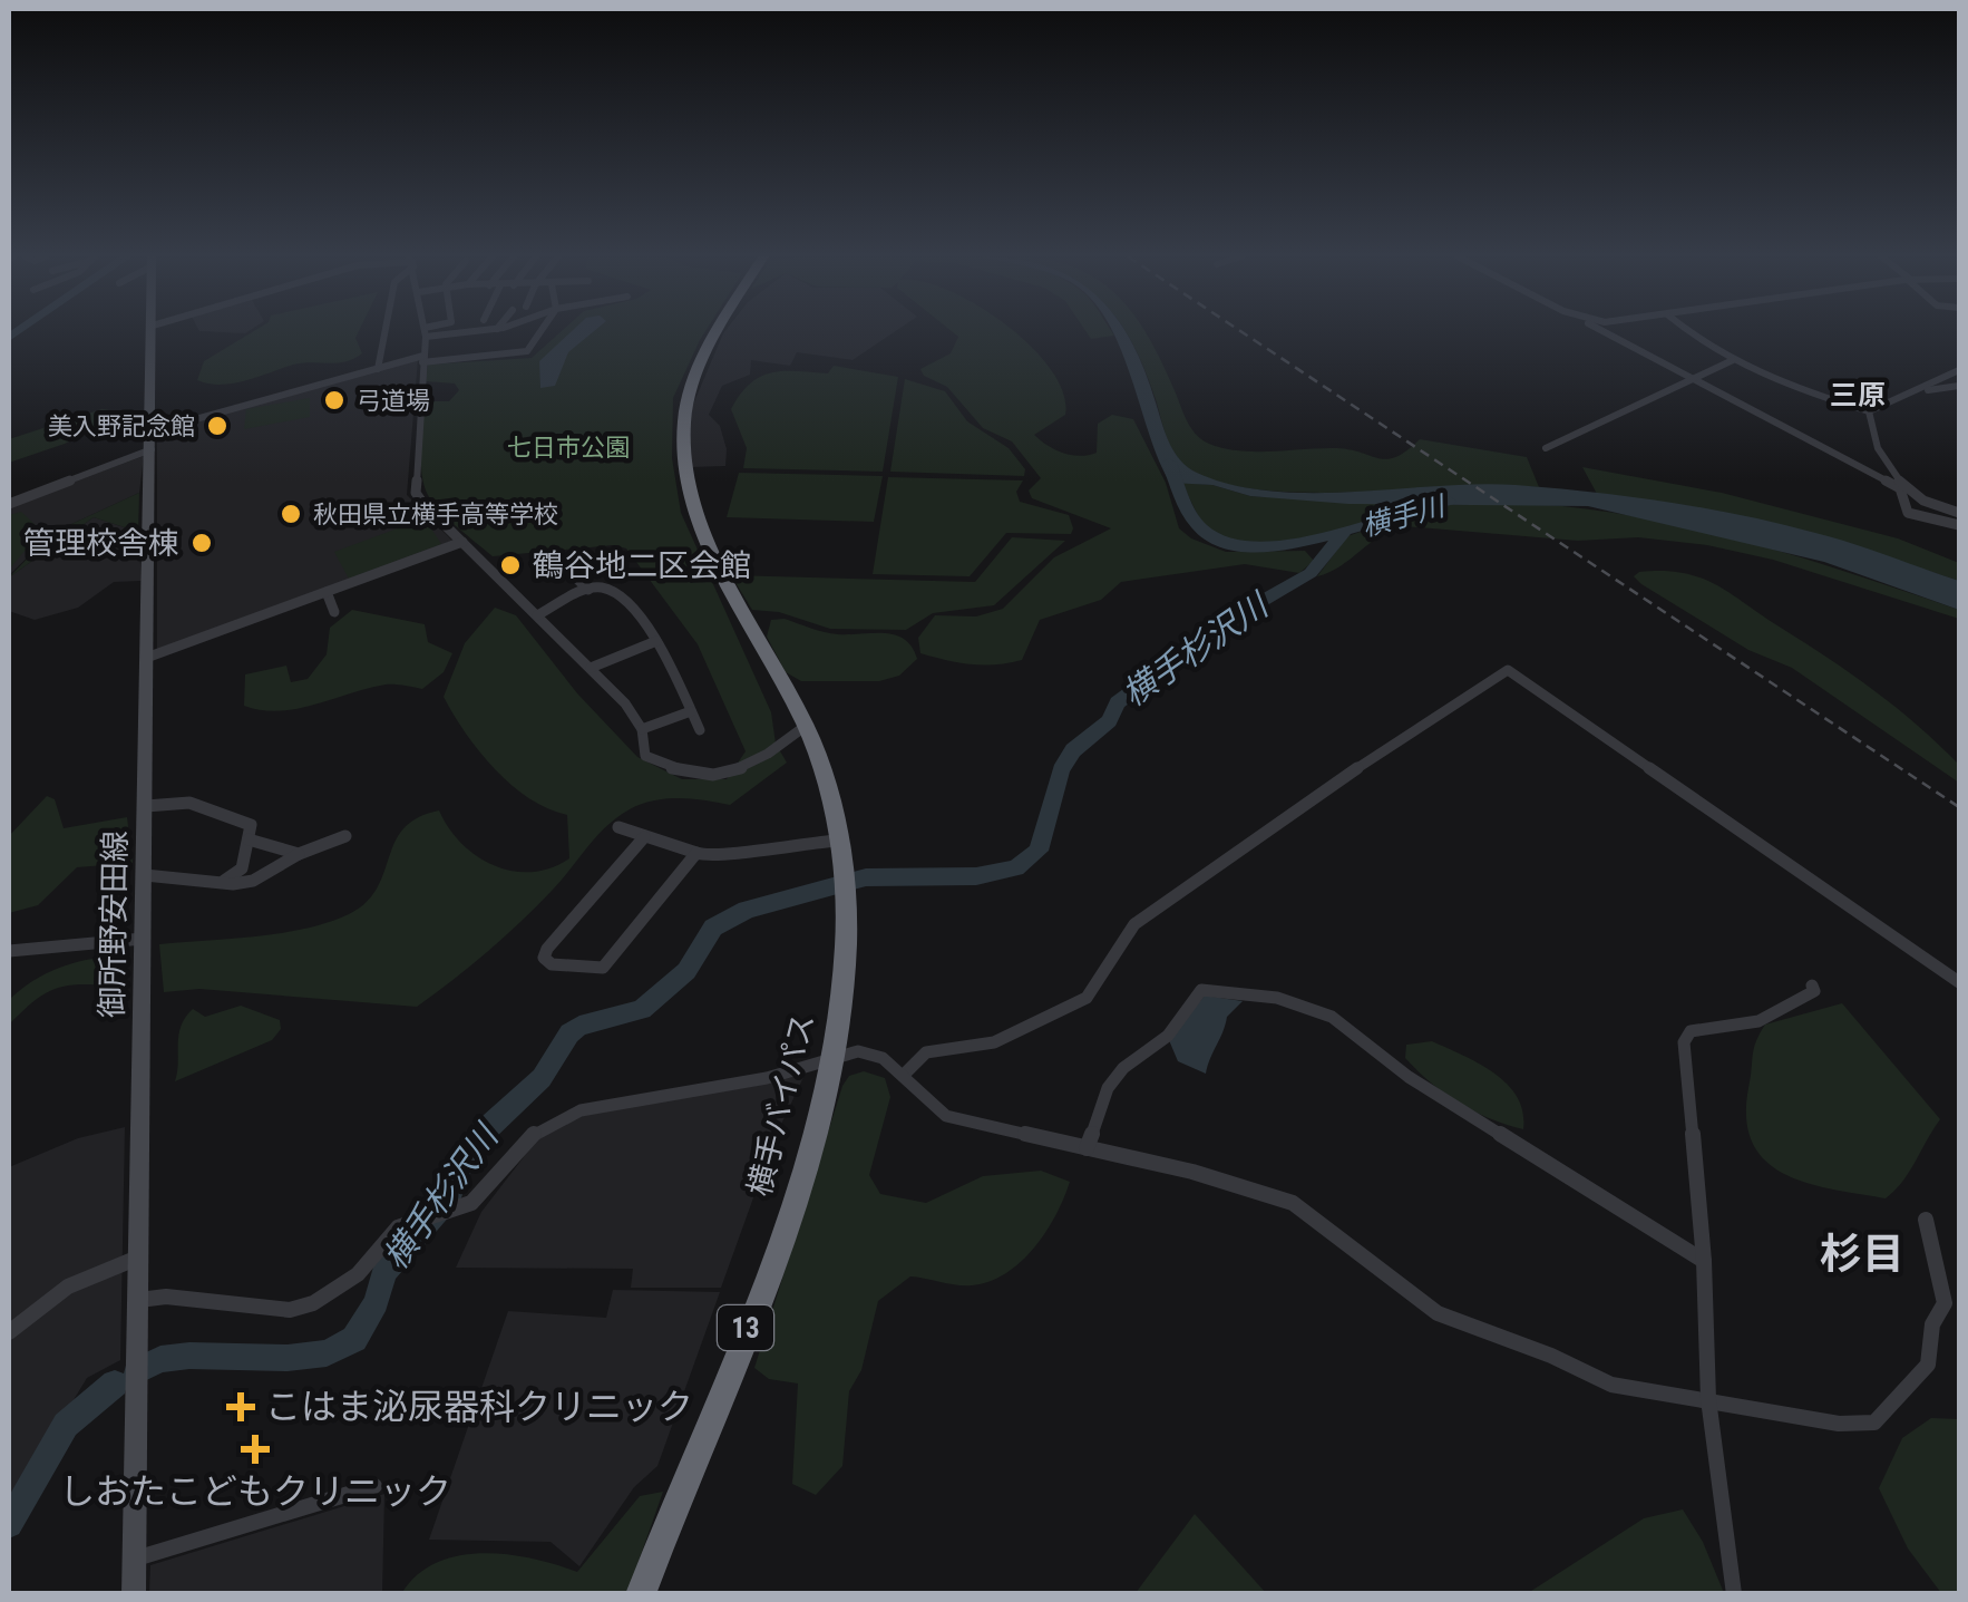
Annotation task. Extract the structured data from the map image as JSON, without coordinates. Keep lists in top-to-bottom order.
{
  "streets": {
    "highway": ["横手バイパス", "13"],
    "main road": ["御所野安田線"]
  },
  "districts": ["三原", "杉目"],
  "water": ["横手川", "横手杉沢川"],
  "parks": ["七日市公園"],
  "places": {
    "other": [
      "弓道場",
      "美入野記念館",
      "秋田県立横手高等学校",
      "管理校舎棟",
      "鶴谷地二区会館"
    ],
    "health": ["こはま泌尿器科クリニック", "しおたこどもクリニック"]
  }
}
